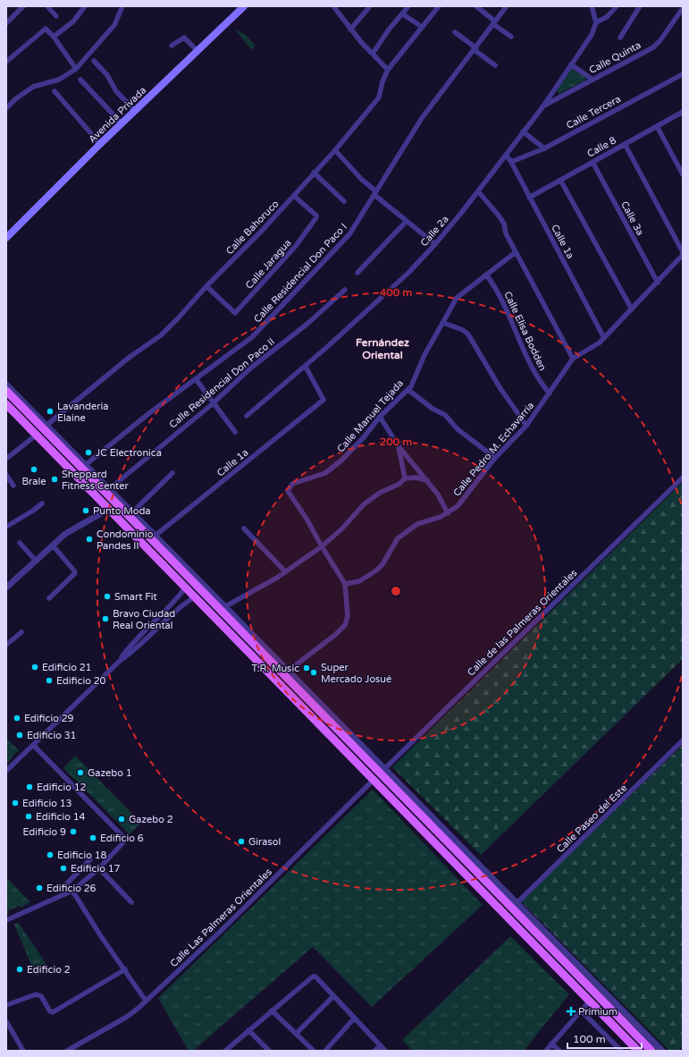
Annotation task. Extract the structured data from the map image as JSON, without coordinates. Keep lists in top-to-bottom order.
{
  "streets": {
    "main road": ["Avenida Privada"],
    "street": [
      "Calle Quinta",
      "Calle Tercera",
      "Calle 8",
      "Calle 3a",
      "Calle Bahoruco",
      "Calle 2a",
      "Calle 1a",
      "Calle Jaragua",
      "Calle Residencial Don Paco I",
      "Calle Elisa Bodden",
      "Calle Residencial Don Paco II",
      "Calle Manuel Tejada",
      "Calle Pedro M. Echavarría",
      "Calle de las Palmeras Orientales",
      "Calle Paseo del Este",
      "Calle Las Palmeras Orientales"
    ]
  },
  "crossings": [
    ["Calle Quinta", "Calle 2a"],
    ["Calle Tercera", "Calle 1a"],
    ["Calle 8", "Calle 3a"],
    ["Calle 8", "Calle 1a"],
    ["Calle 3a", "Calle Pedro M. Echavarría"],
    ["Calle Bahoruco", "Calle Jaragua"],
    ["Calle 2a", "Calle 1a"],
    ["Calle 1a", "Calle Pedro M. Echavarría"],
    ["Calle Elisa Bodden", "Calle Manuel Tejada"],
    ["Calle Elisa Bodden", "Calle Pedro M. Echavarría"],
    ["Calle de las Palmeras Orientales", "Calle Las Palmeras Orientales"]
  ],
  "districts": ["Fernández Oriental"],
  "places": {
    "other": [
      "Lavanderia Elaine",
      "JC Electronica",
      "Brale",
      "Sheppard Fitness Center",
      "Punto Moda",
      "Condominio Pandes II",
      "Smart Fit",
      "Bravo Ciudad Real Oriental",
      "Edificio 21",
      "T.R. Music",
      "Super Mercado Josué",
      "Edificio 20",
      "Edificio 29",
      "Edificio 31",
      "Gazebo 1",
      "Edificio 12",
      "Edificio 13",
      "Edificio 14",
      "Gazebo 2",
      "Edificio 9",
      "Edificio 6",
      "Girasol",
      "Edificio 18",
      "Edificio 17",
      "Edificio 26",
      "Edificio 2"
    ],
    "health": ["Primium"]
  },
  "scale_bar": "100 m",
  "rings": ["400 m", "200 m"]
}
